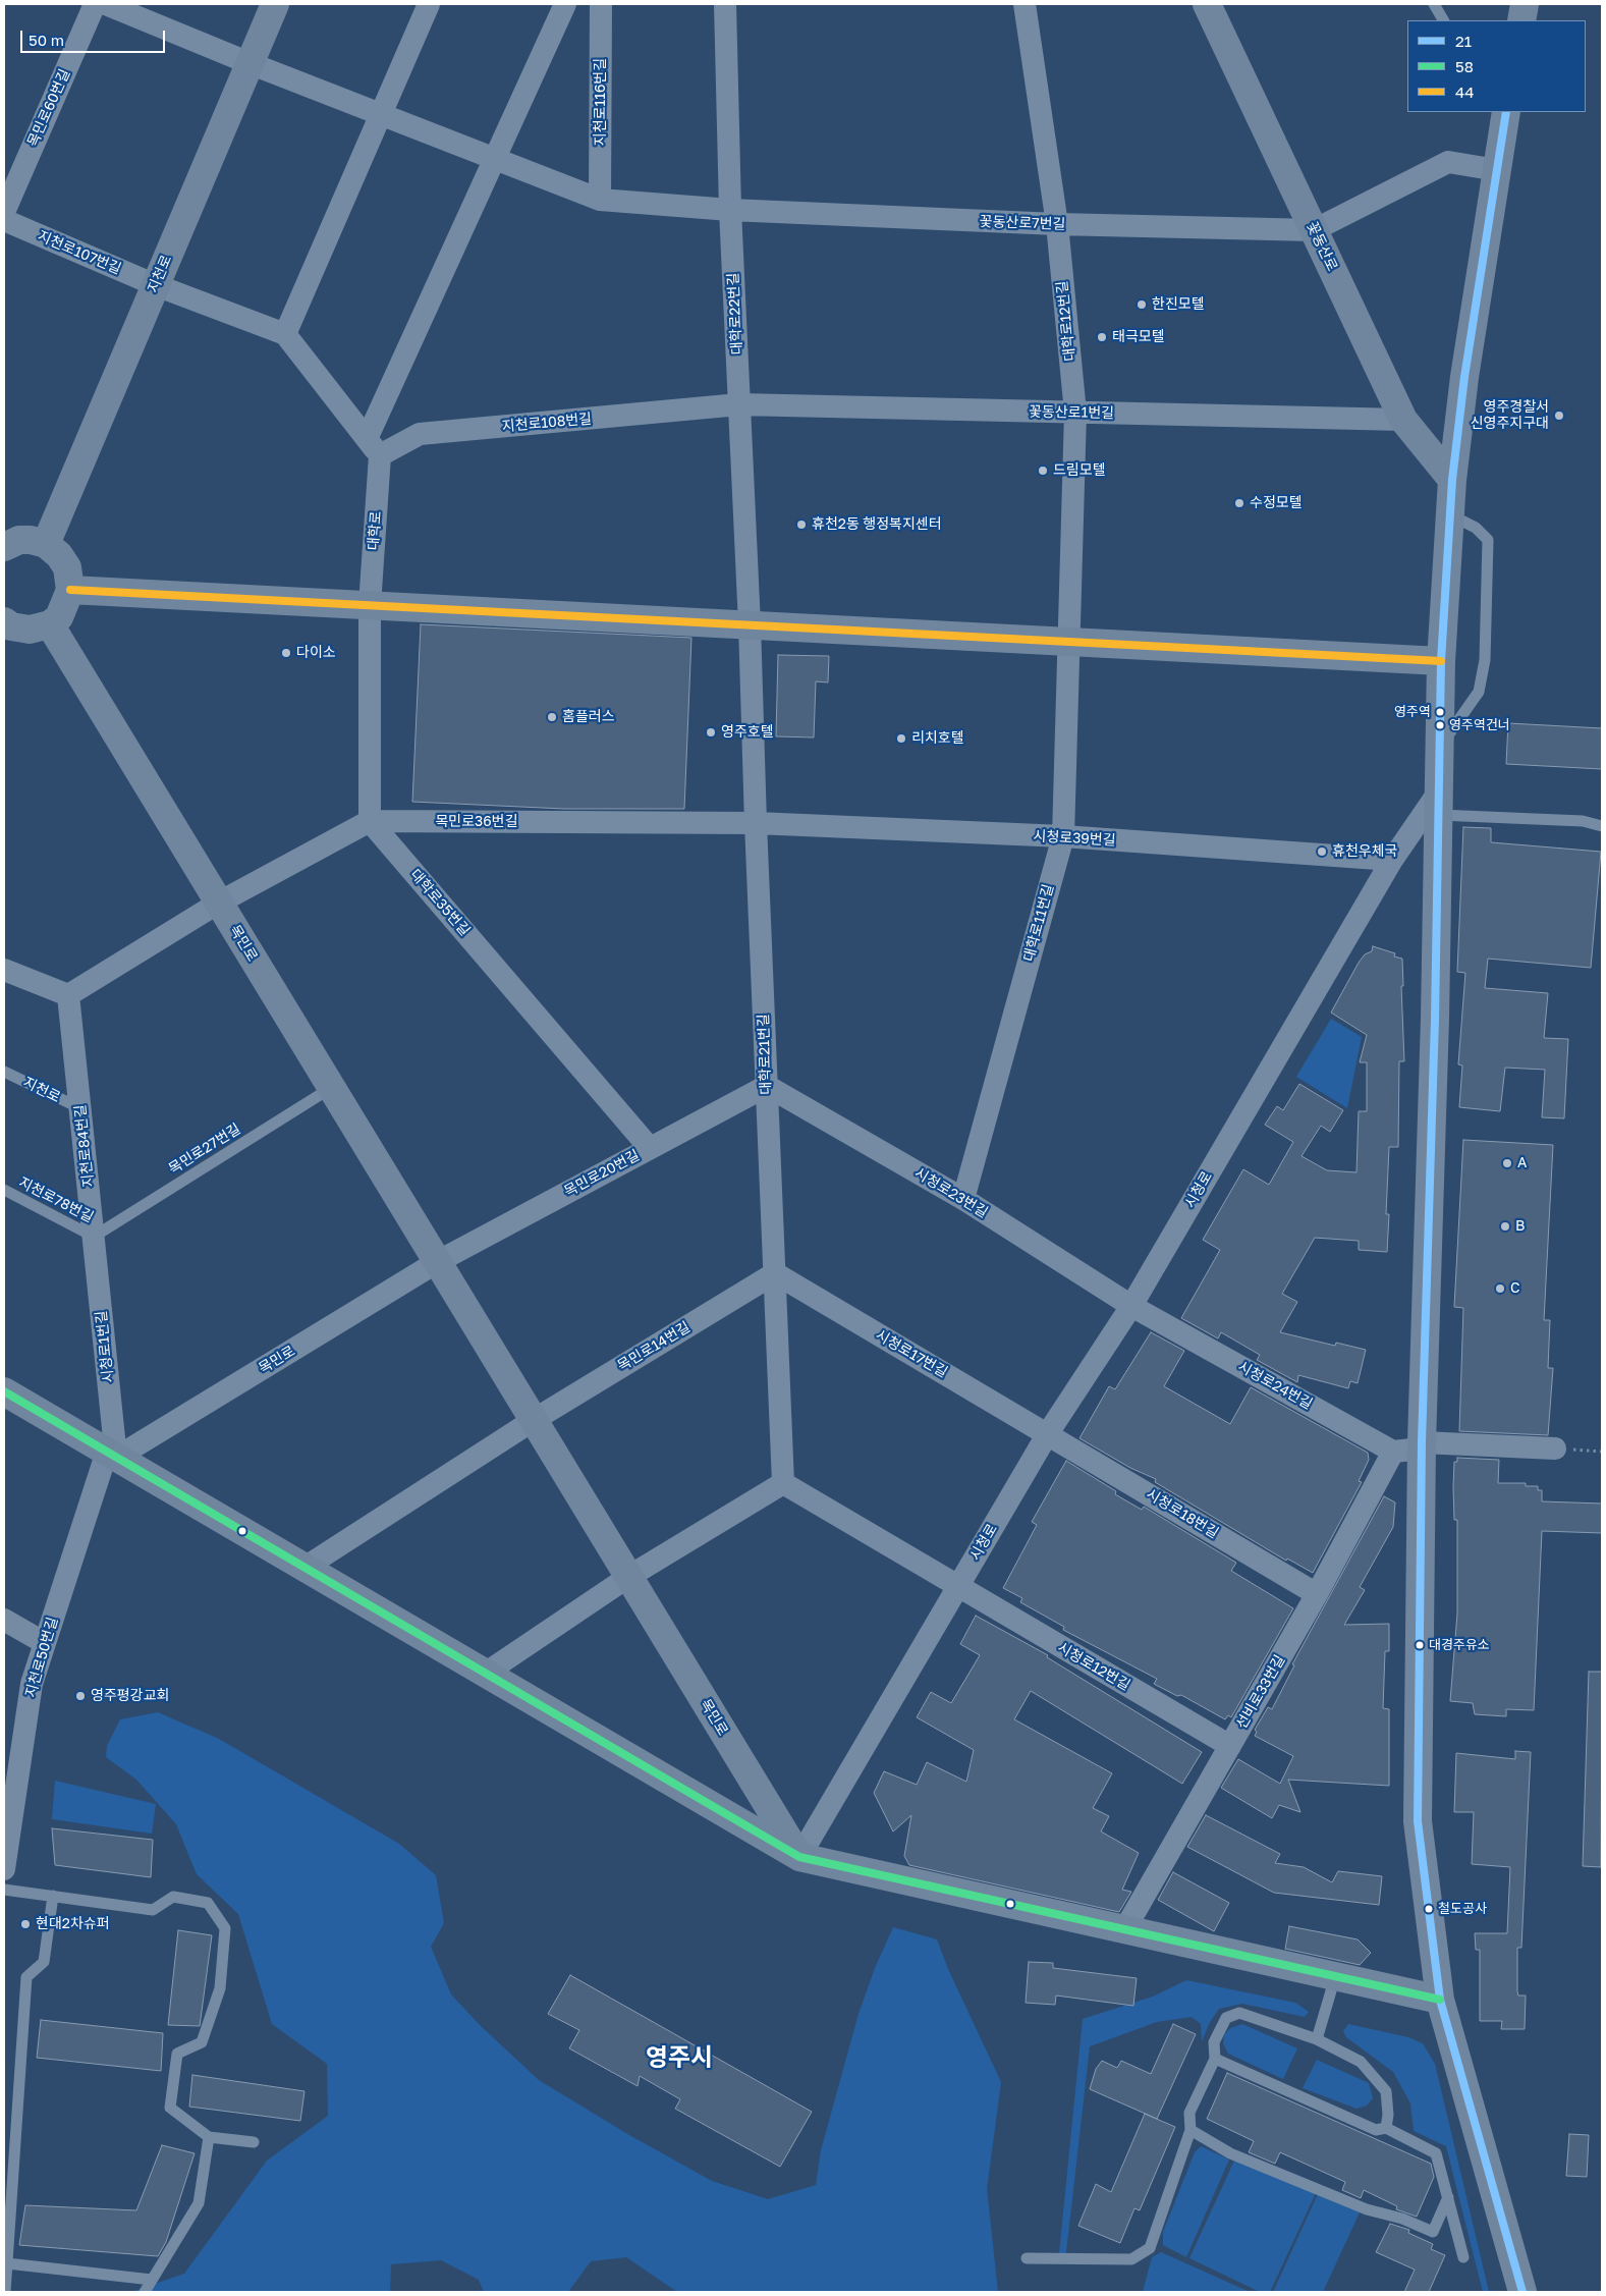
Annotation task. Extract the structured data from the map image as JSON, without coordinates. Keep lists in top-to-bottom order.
{
  "streets": {
    "main road": ["꽃동산로", "지천로", "목민로"],
    "street": [
      "지천로116번길",
      "목민로60번길",
      "꽃동산로7번길",
      "지천로107번길",
      "대학로22번길",
      "대학로12번길",
      "꽃동산로1번길",
      "지천로108번길",
      "대학로",
      "목민로36번길",
      "시청로39번길",
      "대학로35번길",
      "대학로11번길",
      "대학로21번길",
      "지천로84번길",
      "목민로20번길",
      "시청로",
      "시청로23번길",
      "시청로1번길",
      "목민로14번길",
      "시청로17번길",
      "시청로24번길",
      "시청로18번길",
      "지천로50번길",
      "시청로12번길",
      "선비로33번길"
    ],
    "lane": ["목민로27번길", "지천로78번길"]
  },
  "crossings": [
    ["꽃동산로7번길", "꽃동산로"],
    ["꽃동산로7번길", "대학로22번길"],
    ["꽃동산로7번길", "대학로12번길"],
    ["꽃동산로", "꽃동산로1번길"],
    ["지천로107번길", "지천로"],
    ["지천로", "지천로84번길"],
    ["대학로22번길", "꽃동산로1번길"],
    ["대학로22번길", "지천로108번길"],
    ["대학로22번길", "대학로21번길"],
    ["대학로12번길", "꽃동산로1번길"],
    ["대학로12번길", "대학로11번길"],
    ["꽃동산로1번길", "지천로108번길"],
    ["지천로108번길", "대학로"],
    ["목민로36번길", "시청로39번길"],
    ["목민로36번길", "대학로35번길"],
    ["목민로36번길", "목민로"],
    ["목민로36번길", "대학로21번길"],
    ["시청로39번길", "대학로11번길"],
    ["시청로39번길", "대학로21번길"],
    ["시청로39번길", "시청로"],
    ["대학로35번길", "목민로20번길"],
    ["대학로11번길", "시청로23번길"],
    ["목민로", "목민로27번길"],
    ["목민로", "목민로20번길"],
    ["목민로", "시청로"],
    ["목민로", "시청로1번길"],
    ["목민로", "목민로14번길"],
    ["목민로", "지천로50번길"],
    ["대학로21번길", "목민로20번길"],
    ["대학로21번길", "시청로23번길"],
    ["대학로21번길", "목민로14번길"],
    ["대학로21번길", "시청로17번길"],
    ["지천로84번길", "목민로27번길"],
    ["지천로84번길", "지천로78번길"],
    ["지천로84번길", "시청로1번길"],
    ["목민로27번길", "지천로78번길"],
    ["목민로27번길", "시청로1번길"],
    ["목민로20번길", "시청로23번길"],
    ["시청로", "시청로23번길"],
    ["시청로", "시청로17번길"],
    ["시청로", "시청로24번길"],
    ["시청로", "시청로18번길"],
    ["시청로", "시청로12번길"],
    ["시청로23번길", "시청로24번길"],
    ["지천로78번길", "시청로1번길"],
    ["시청로1번길", "지천로50번길"],
    ["목민로14번길", "시청로17번길"],
    ["시청로17번길", "시청로18번길"],
    ["시청로24번길", "선비로33번길"],
    ["시청로18번길", "선비로33번길"],
    ["시청로12번길", "선비로33번길"]
  ],
  "districts": ["영주시"],
  "places": [
    "한진모텔",
    "태극모텔",
    "영주경찰서 신영주지구대",
    "드림모텔",
    "수정모텔",
    "휴천2동 행정복지센터",
    "다이소",
    "영주역",
    "홈플러스",
    "영주역건너",
    "영주호텔",
    "리치호텔",
    "휴천우체국",
    "A",
    "B",
    "C",
    "대경주유소",
    "영주평강교회",
    "철도공사",
    "현대2차슈퍼"
  ],
  "lines": ["transit line 21", "transit line 44", "transit line 58"],
  "legend": ["21", "58", "44"],
  "scale_bar": "50 m"
}
